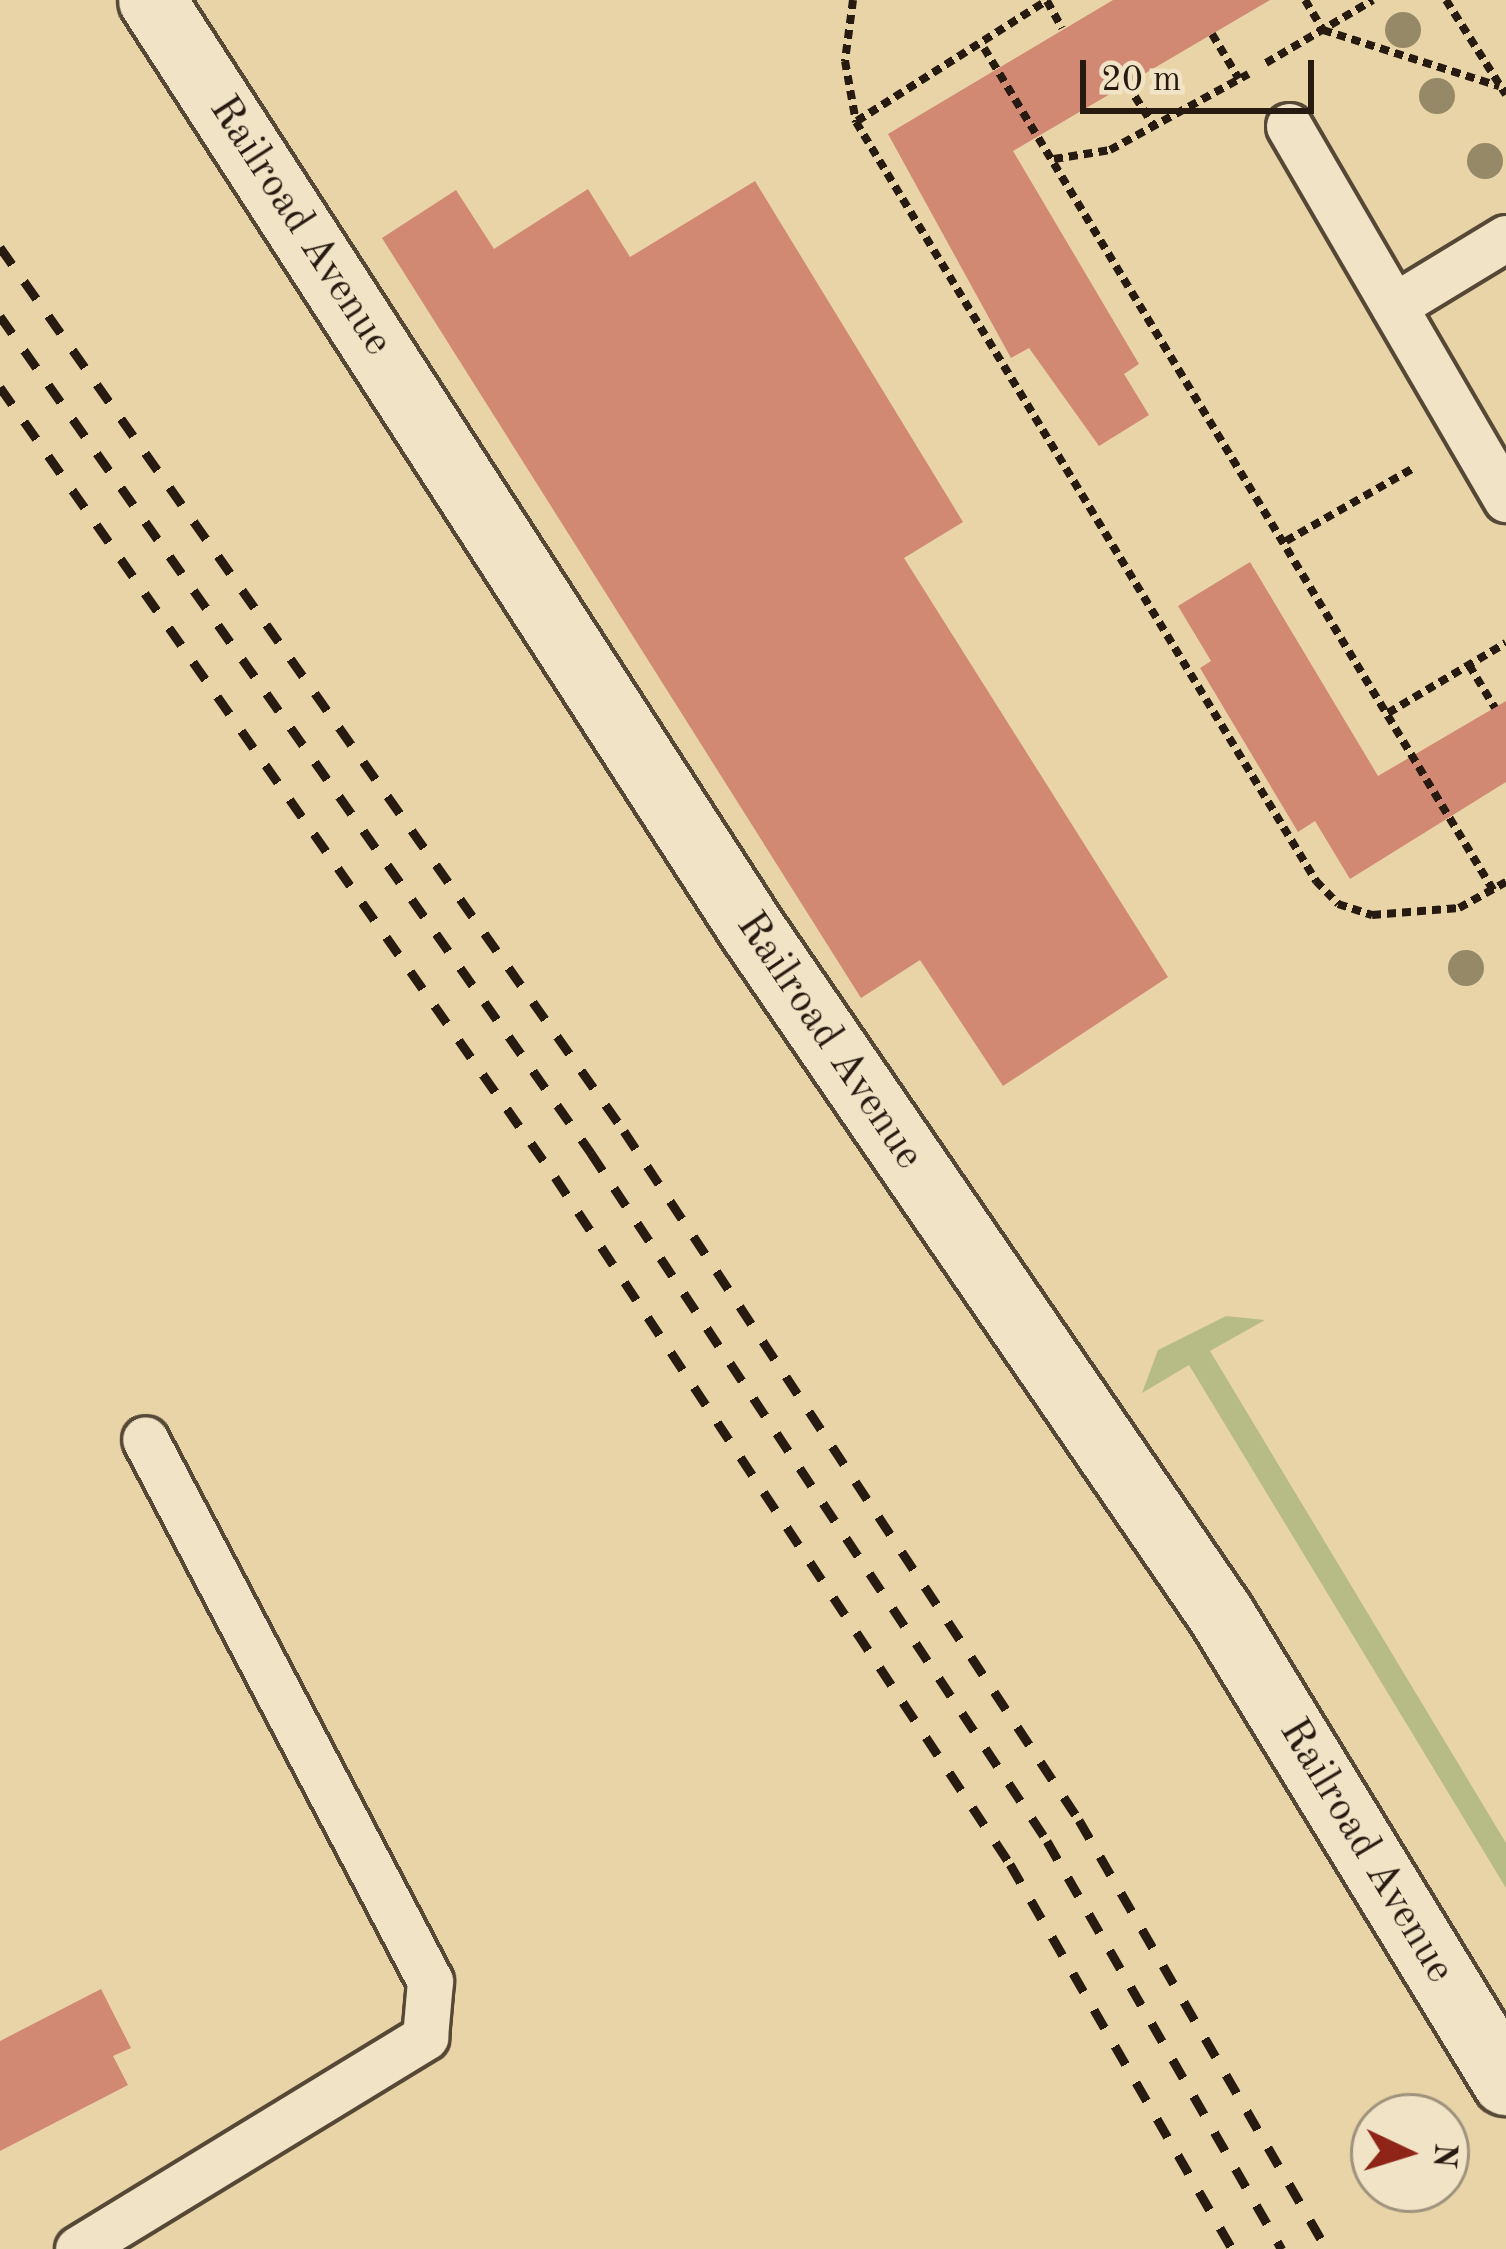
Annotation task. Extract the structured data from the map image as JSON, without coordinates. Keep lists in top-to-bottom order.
{
  "streets": {
    "street": ["Railroad Avenue"]
  },
  "scale_bar": "20 m",
  "north": "right"
}
